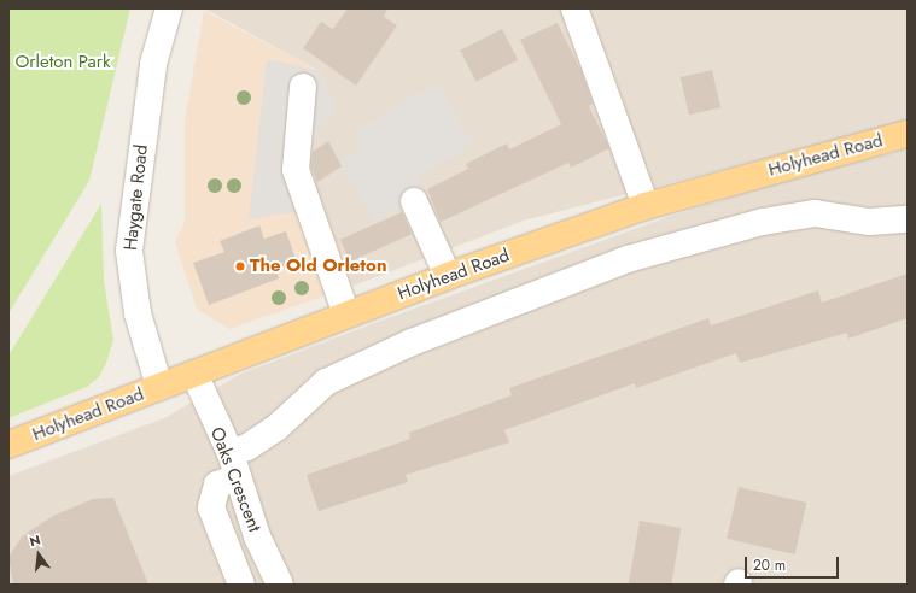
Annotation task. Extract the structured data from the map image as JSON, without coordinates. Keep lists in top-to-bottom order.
{
  "streets": {
    "main road": ["Holyhead Road"],
    "street": ["Haygate Road", "Oaks Crescent"]
  },
  "crossings": [
    ["Holyhead Road", "Haygate Road"],
    ["Holyhead Road", "Oaks Crescent"]
  ],
  "parks": ["Orleton Park"],
  "places": ["The Old Orleton"],
  "scale_bar": "20 m",
  "north": "top"
}
